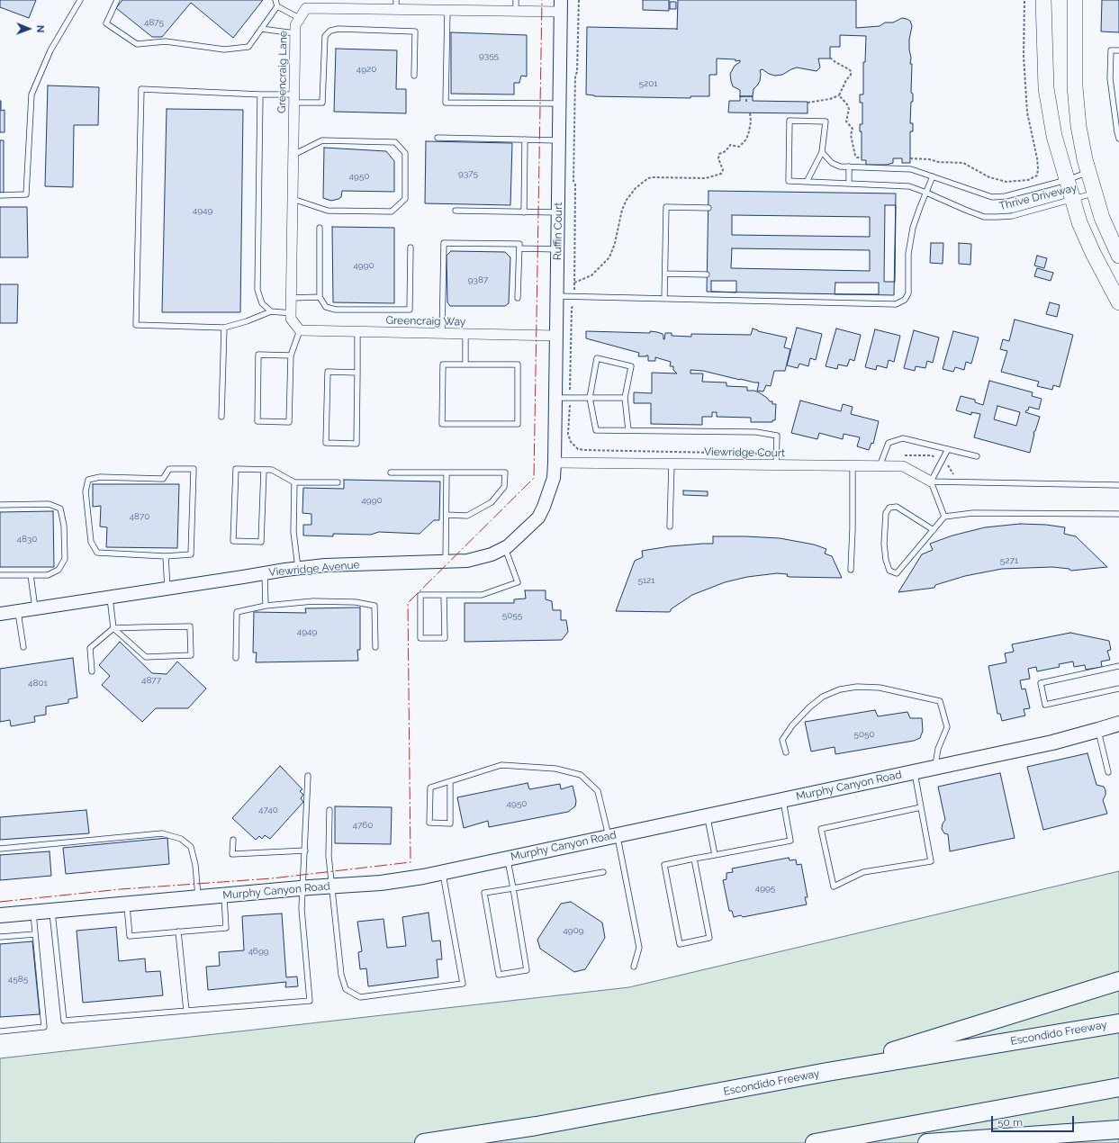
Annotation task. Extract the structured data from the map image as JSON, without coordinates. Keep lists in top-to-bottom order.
{
  "streets": {
    "highway": ["Escondido Freeway"],
    "main road": ["Murphy Canyon Road"],
    "street": [
      "Greencraig Lane",
      "Ruffin Court",
      "Greencraig Way",
      "Viewridge Court",
      "Viewridge Avenue"
    ],
    "lane": ["Thrive Driveway"]
  },
  "crossings": [
    ["Greencraig Lane", "Ruffin Court"],
    ["Greencraig Lane", "Greencraig Way"],
    ["Ruffin Court", "Greencraig Way"],
    ["Ruffin Court", "Viewridge Court"],
    ["Ruffin Court", "Viewridge Avenue"],
    ["Viewridge Court", "Viewridge Avenue"]
  ],
  "house_numbers": [
    "4875",
    "9355",
    "4920",
    "5201",
    "9375",
    "4950",
    "4949",
    "4990",
    "9387",
    "4990",
    "4870",
    "4830",
    "5271",
    "5121",
    "5055",
    "4949",
    "4877",
    "4801",
    "5050",
    "4950",
    "4740",
    "4760",
    "4995",
    "4909",
    "4699",
    "4585"
  ],
  "scale_bar": "50 m",
  "north": "right"
}
